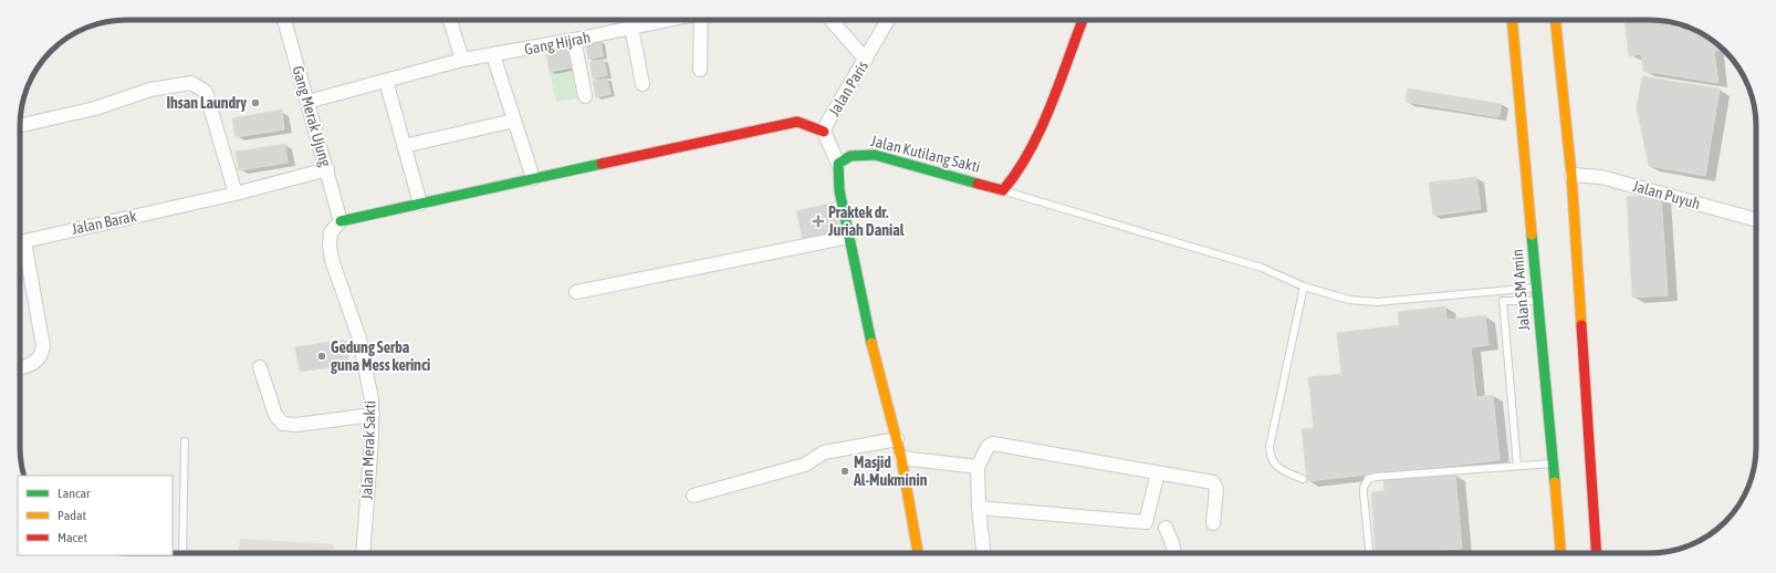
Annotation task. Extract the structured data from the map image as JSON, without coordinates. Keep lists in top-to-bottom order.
{
  "streets": {
    "street": [
      "Gang Hijrah",
      "Jalan Paris",
      "Gang Merak Ujung",
      "Jalan Kutilang Sakti",
      "Jalan Puyuh",
      "Jalan Barak",
      "Jalan SM Amin",
      "Jalan Merak Sakti"
    ]
  },
  "crossings": [
    ["Gang Hijrah", "Gang Merak Ujung"],
    ["Jalan Paris", "Jalan Kutilang Sakti"],
    ["Gang Merak Ujung", "Jalan Barak"],
    ["Gang Merak Ujung", "Jalan Merak Sakti"]
  ],
  "places": {
    "other": ["Ihsan Laundry", "Gedung Serba guna Mess kerinci", "Masjid Al-Mukminin"],
    "health": ["Praktek dr. Juriah Danial"]
  },
  "legend": ["Lancar", "Padat", "Macet"]
}
